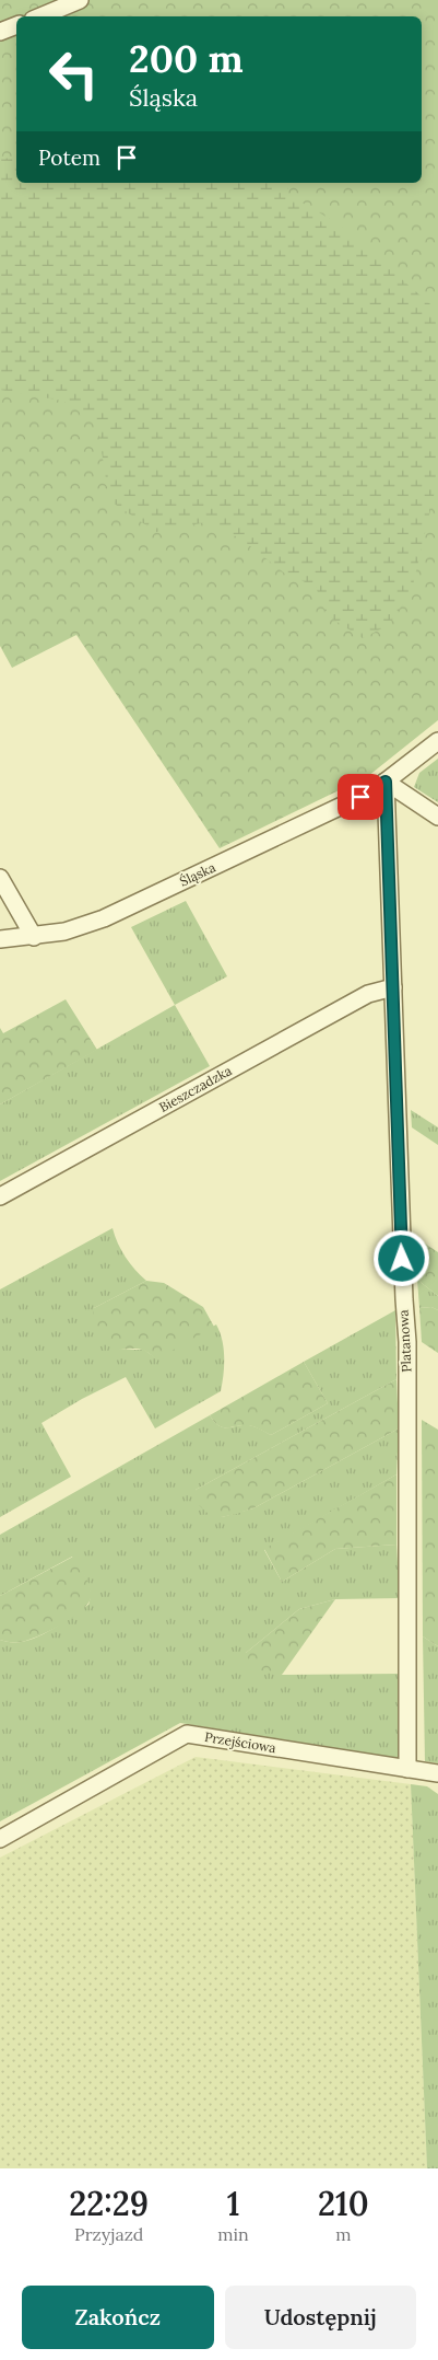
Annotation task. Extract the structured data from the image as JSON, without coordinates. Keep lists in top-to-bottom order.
{
  "streets": {
    "street": [
      "Śląska",
      "Bieszczadzka",
      "Platanowa",
      "Przejściowa"
    ]
  },
  "crossings": [
    ["Śląska", "Platanowa"],
    ["Bieszczadzka", "Platanowa"],
    ["Platanowa", "Przejściowa"]
  ],
  "page": {
    "turn": ["200 m", "Śląska"],
    "then": "Potem",
    "eta": [
      "22:29",
      "Przyjazd",
      "1",
      "min",
      "210",
      "m"
    ],
    "buttons": ["Zakończ", "Udostępnij"]
  }
}
